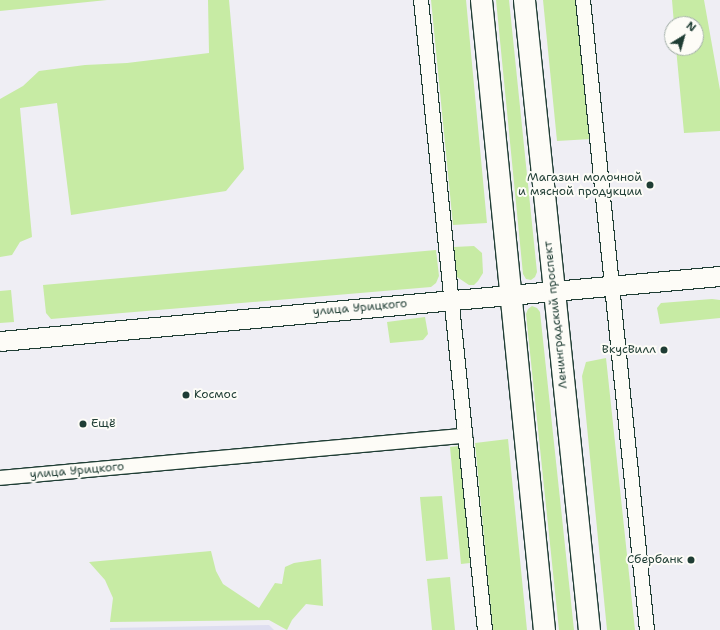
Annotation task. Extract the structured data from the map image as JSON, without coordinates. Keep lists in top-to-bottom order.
{
  "streets": {
    "main road": ["Ленинградский проспект"],
    "street": ["улица Урицкого"]
  },
  "crossings": [
    ["улица Урицкого", "Ленинградский проспект"]
  ],
  "places": [
    "Магазин молочной и мясной продукции",
    "ВкусВилл",
    "Космос",
    "Ещё",
    "Сбербанк"
  ],
  "north": "top right"
}
